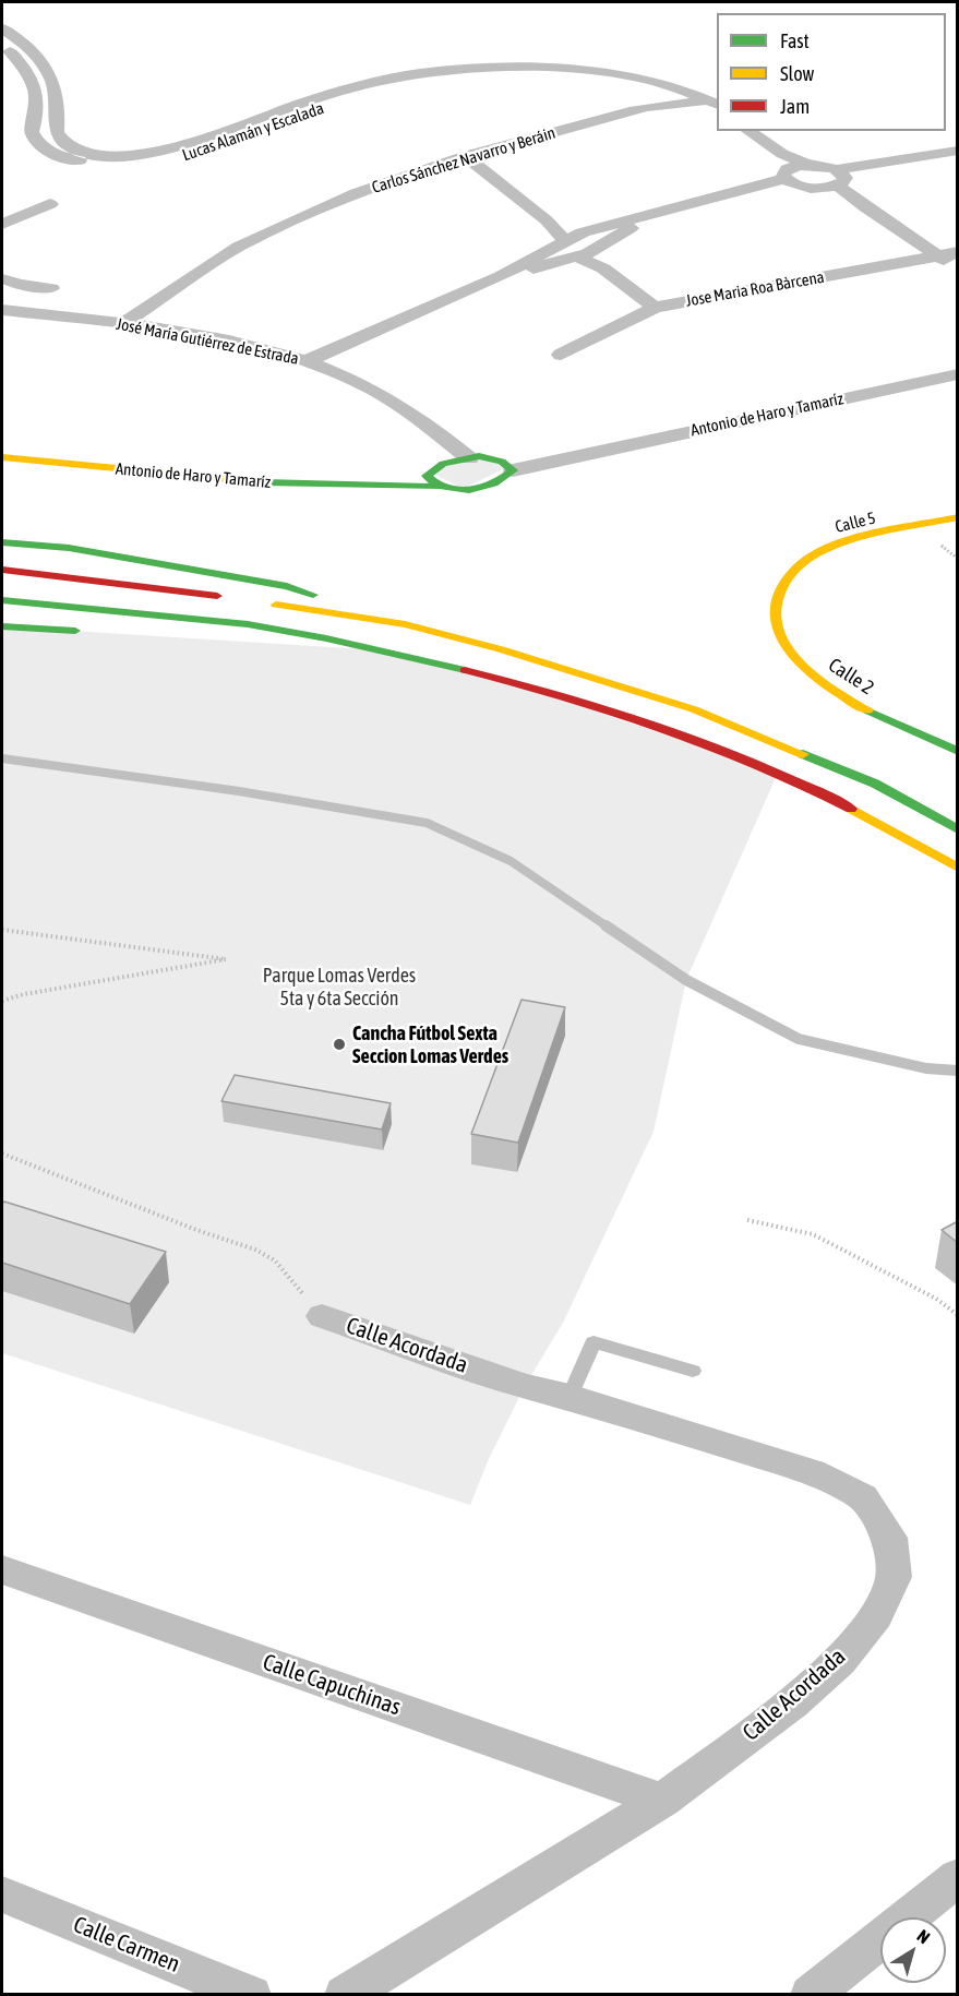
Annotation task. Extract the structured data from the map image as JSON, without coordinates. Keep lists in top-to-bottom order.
{
  "streets": {
    "main road": ["Antonio de Haro y Tamaríz", "Calle 5", "Calle 2"],
    "street": [
      "Lucas Alamán y Escalada",
      "Carlos Sánchez Navarro y Beráin",
      "Jose Maria Roa Bàrcena",
      "José María Gutiérrez de Estrada",
      "Calle Acordada",
      "Calle Capuchinas",
      "Calle Carmen"
    ]
  },
  "crossings": [
    ["Lucas Alamán y Escalada", "Carlos Sánchez Navarro y Beráin"],
    ["Carlos Sánchez Navarro y Beráin", "José María Gutiérrez de Estrada"],
    ["Calle 5", "Calle 2"],
    ["Calle Acordada", "Calle Capuchinas"]
  ],
  "parks": ["Parque Lomas Verdes 5ta y 6ta Sección"],
  "places": ["Cancha Fútbol Sexta Seccion Lomas Verdes"],
  "legend": ["Fast", "Slow", "Jam"],
  "north": "top right"
}
